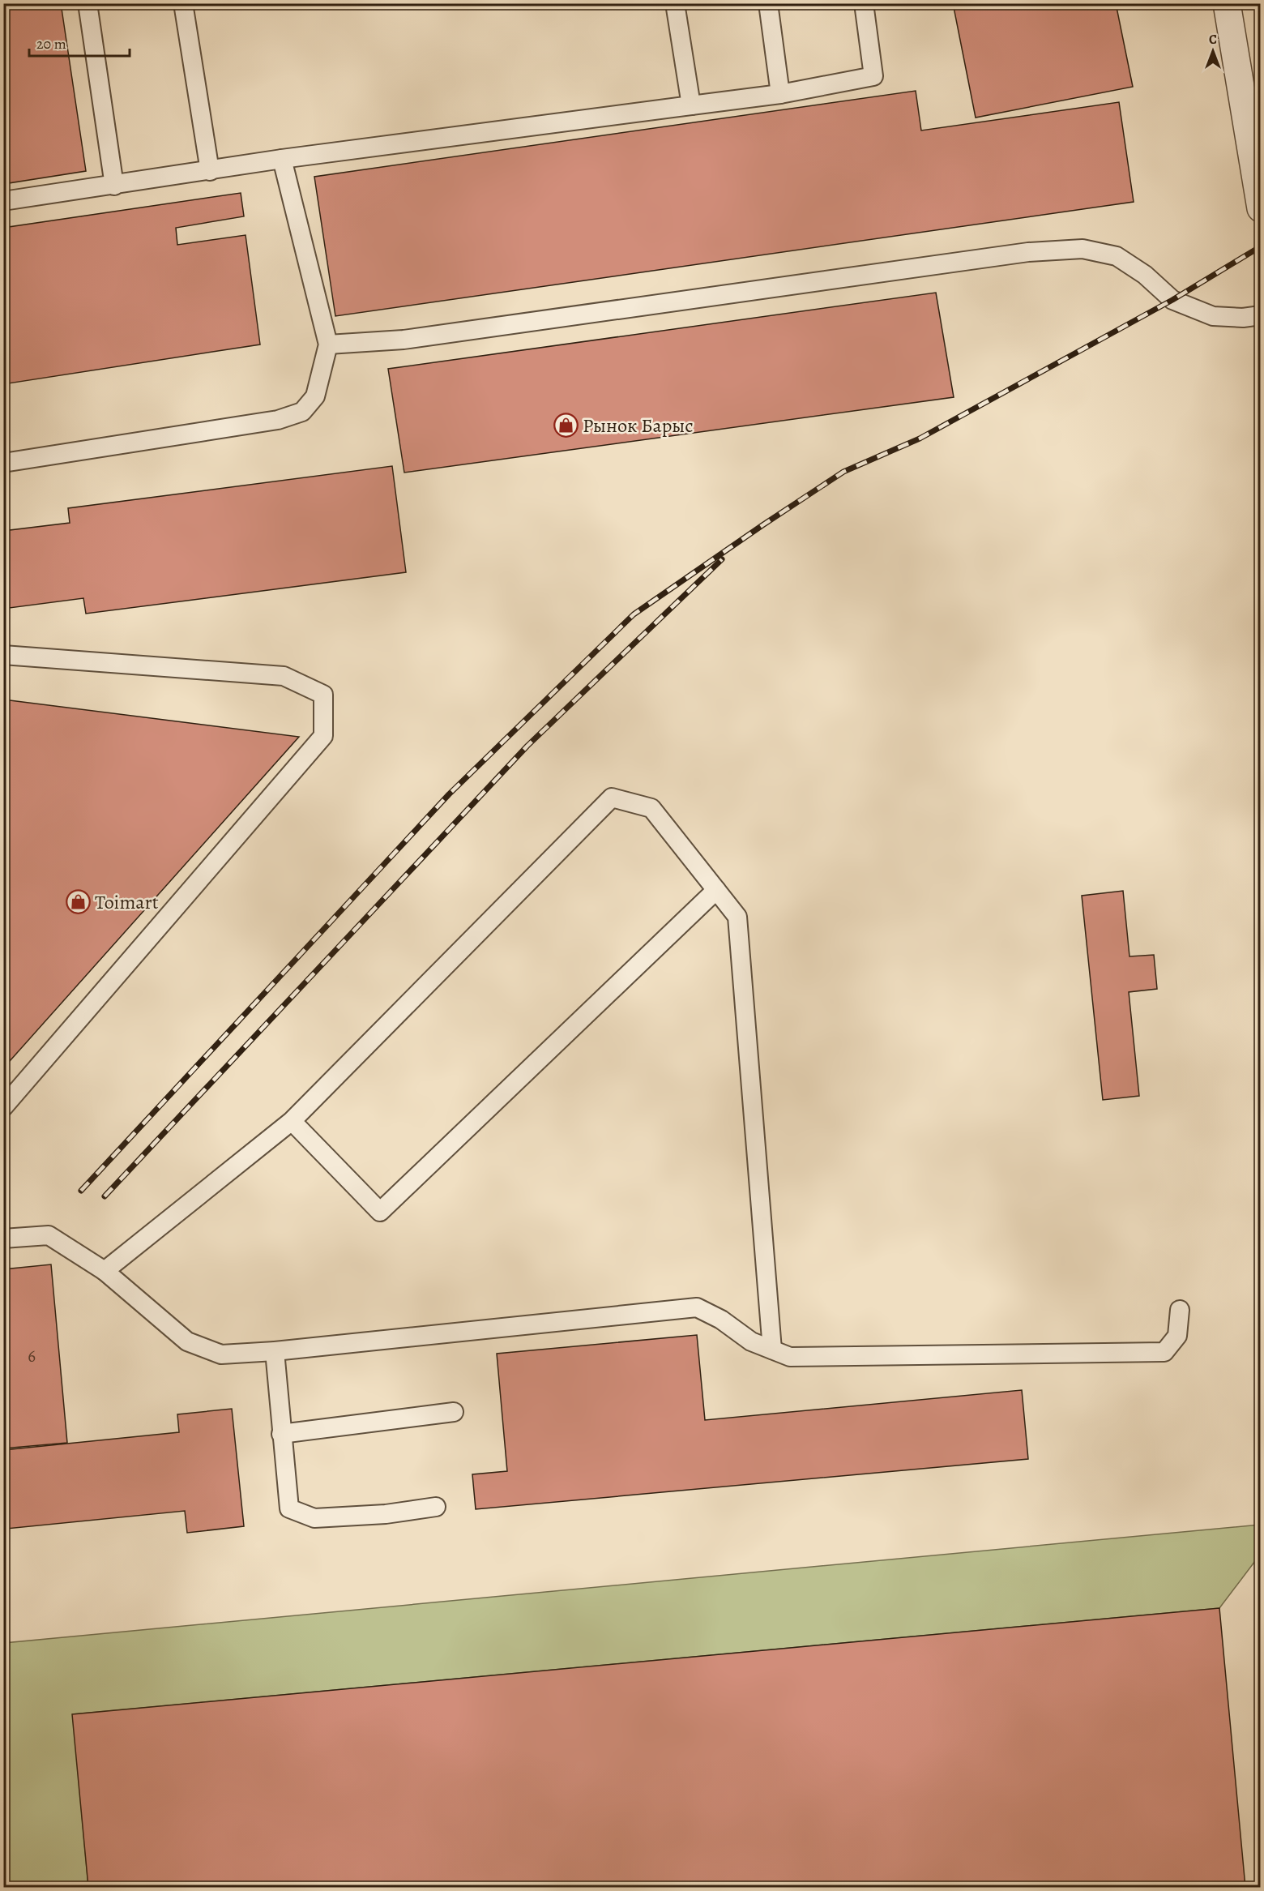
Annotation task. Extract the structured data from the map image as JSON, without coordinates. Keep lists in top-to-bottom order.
{
  "places": {
    "shop": ["Рынок Барыс", "Toimart"]
  },
  "house_numbers": ["6"],
  "scale_bar": "20 m",
  "north": "top"
}
